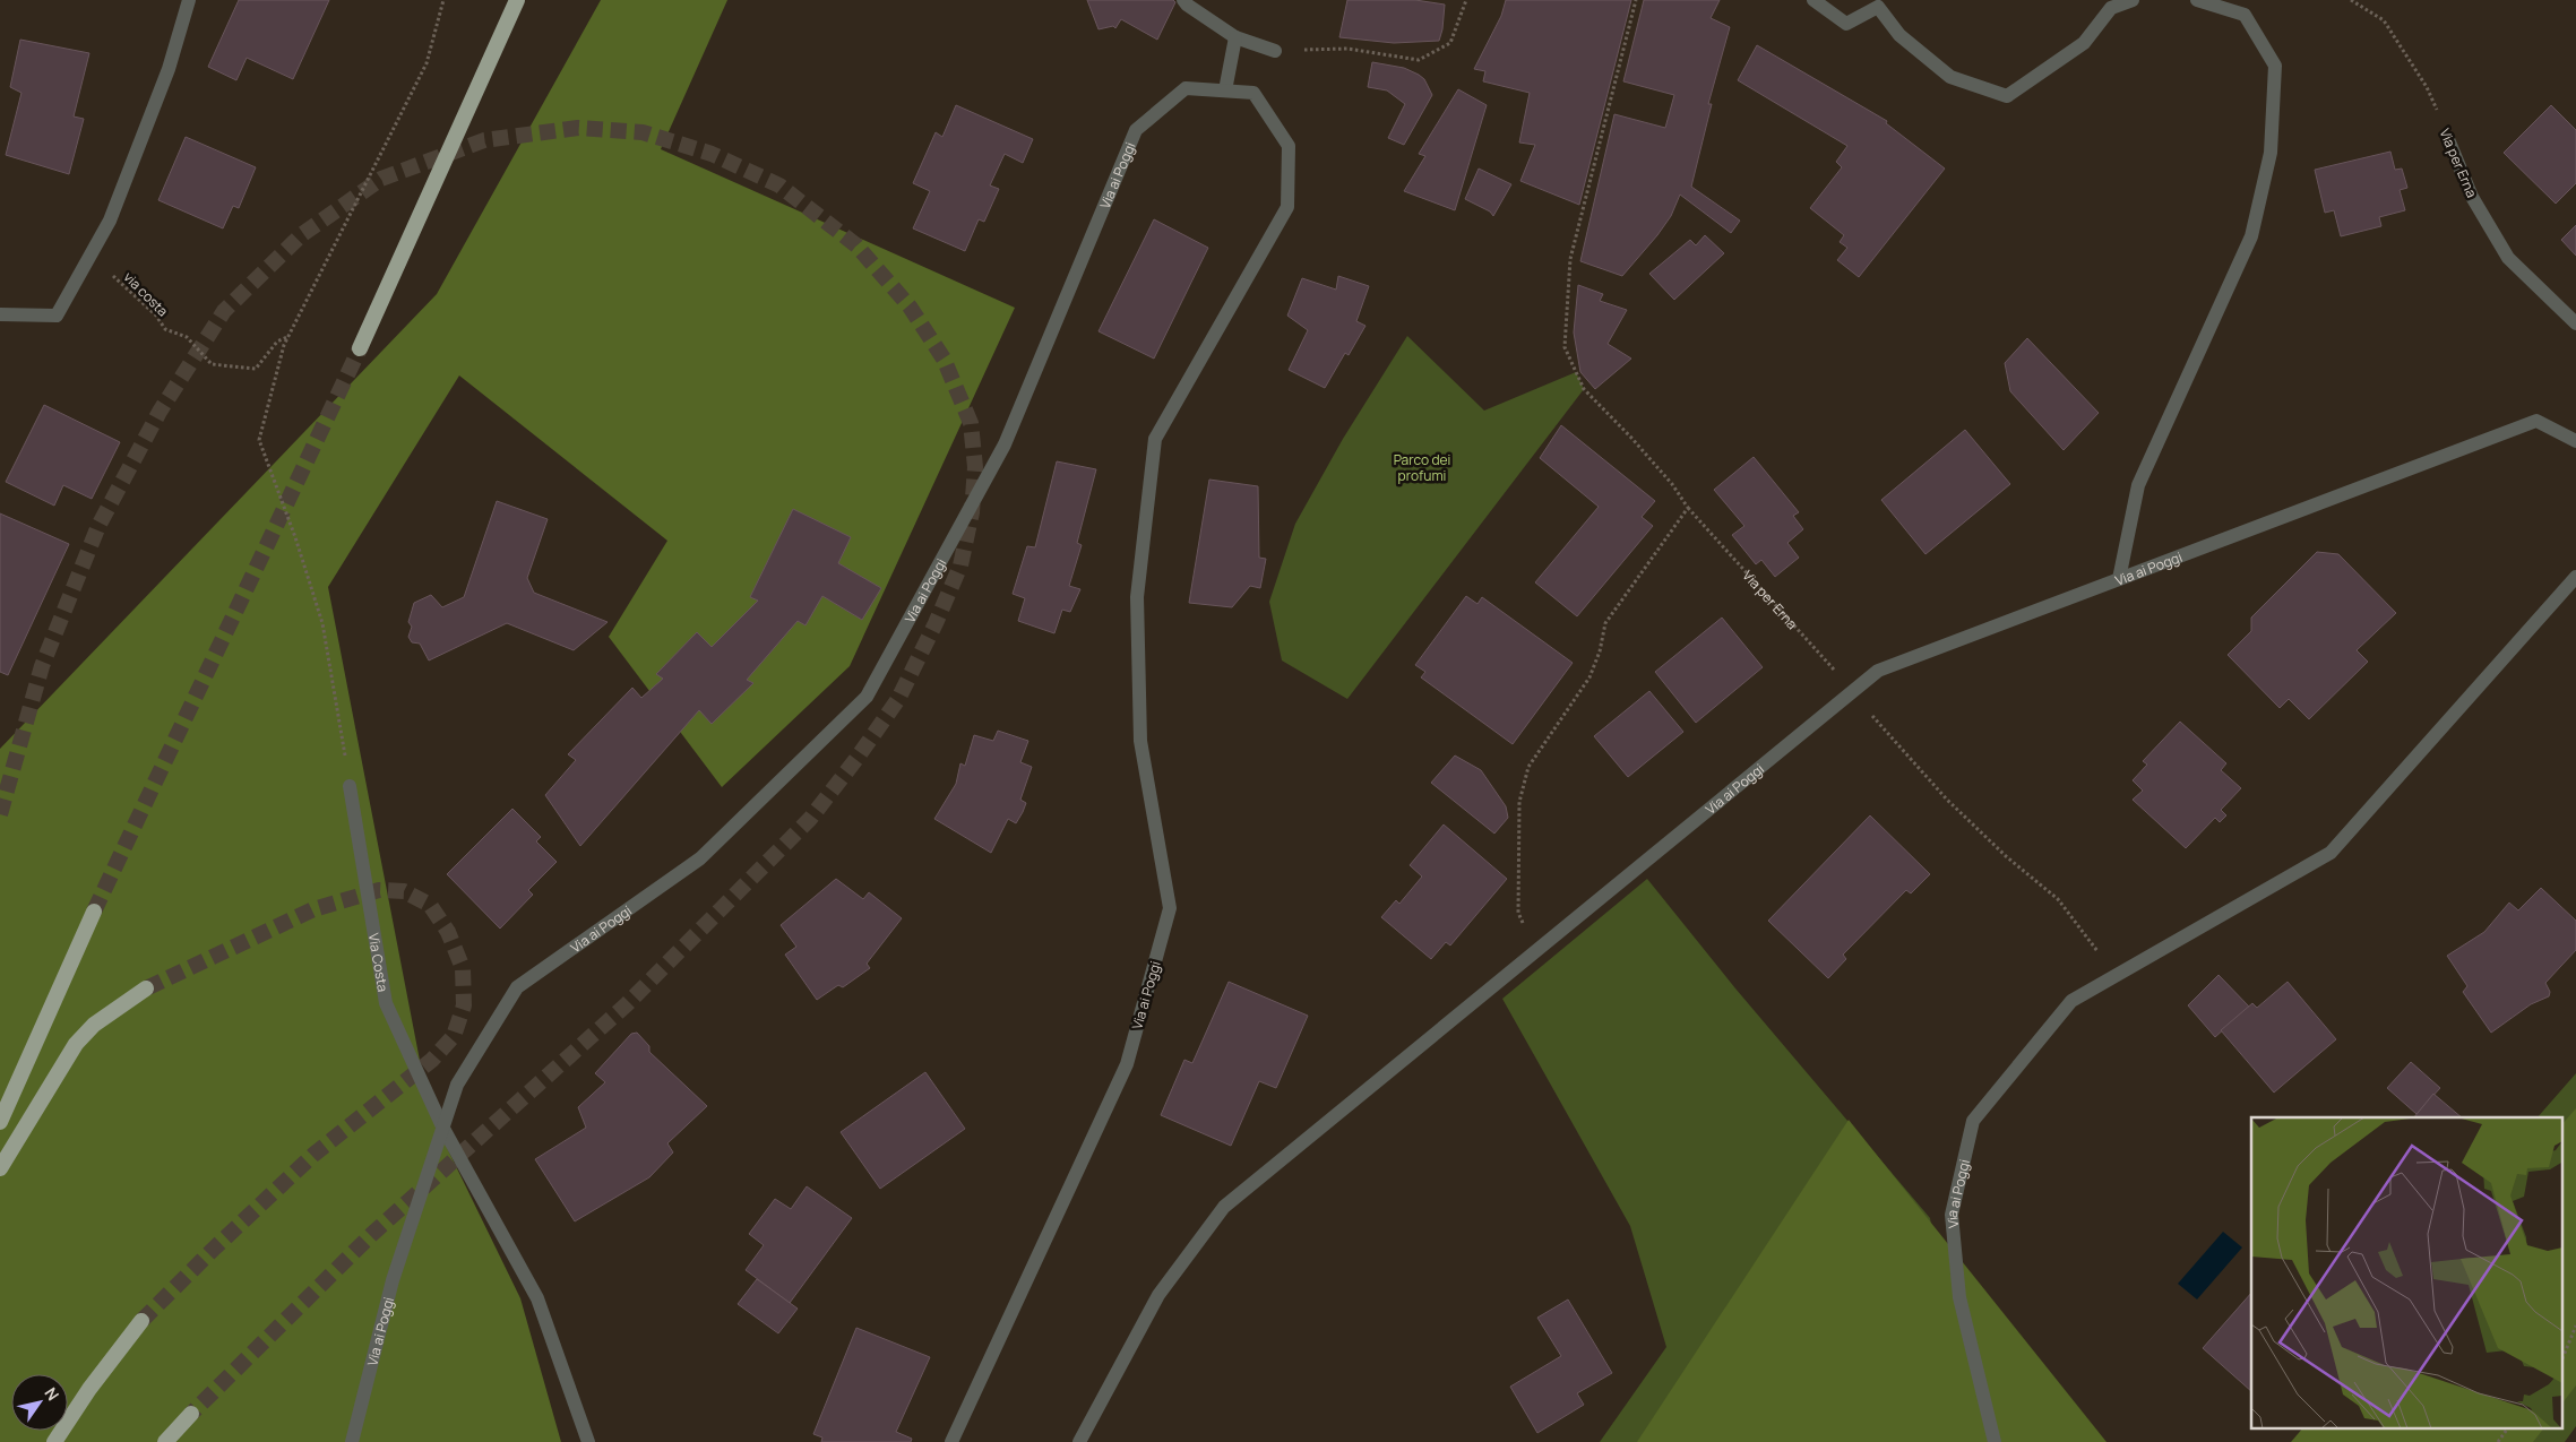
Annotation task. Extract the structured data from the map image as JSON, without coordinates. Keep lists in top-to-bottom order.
{
  "streets": {
    "street": ["Via per Erna", "Via ai Poggi", "Via Costa"],
    "path": ["via costa"]
  },
  "crossings": [
    ["Via per Erna", "Via ai Poggi"],
    ["Via ai Poggi", "Via Costa"]
  ],
  "parks": ["Parco dei profumi"],
  "north": "top right"
}
